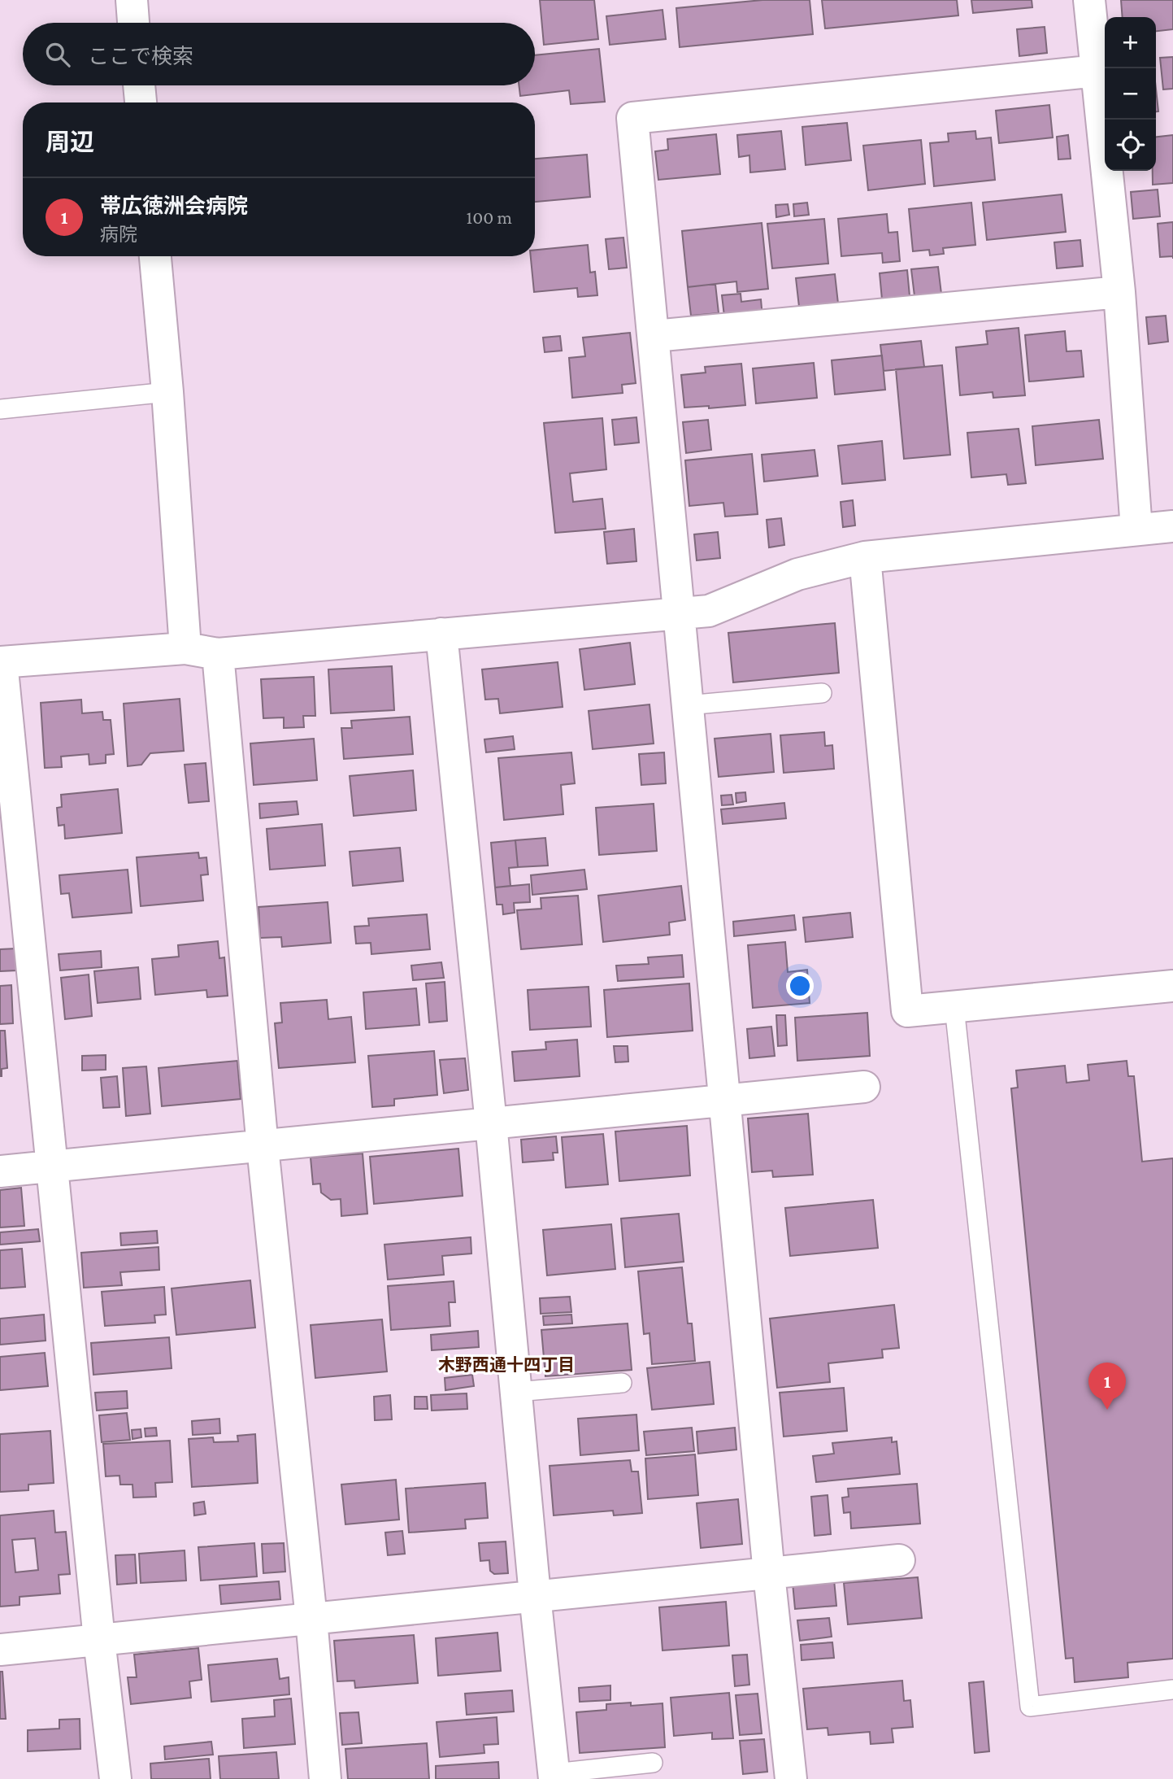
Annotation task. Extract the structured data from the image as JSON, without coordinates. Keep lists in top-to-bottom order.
{
  "districts": ["木野西通十四丁目"],
  "page": {
    "map_buttons": ["+", "−"],
    "search": "ここで検索",
    "heading": "周辺",
    "list": [
      {
        "mark": "1",
        "name": "帯広徳洲会病院",
        "note": "病院",
        "value": "100 m"
      }
    ],
    "pins": "1"
  }
}
